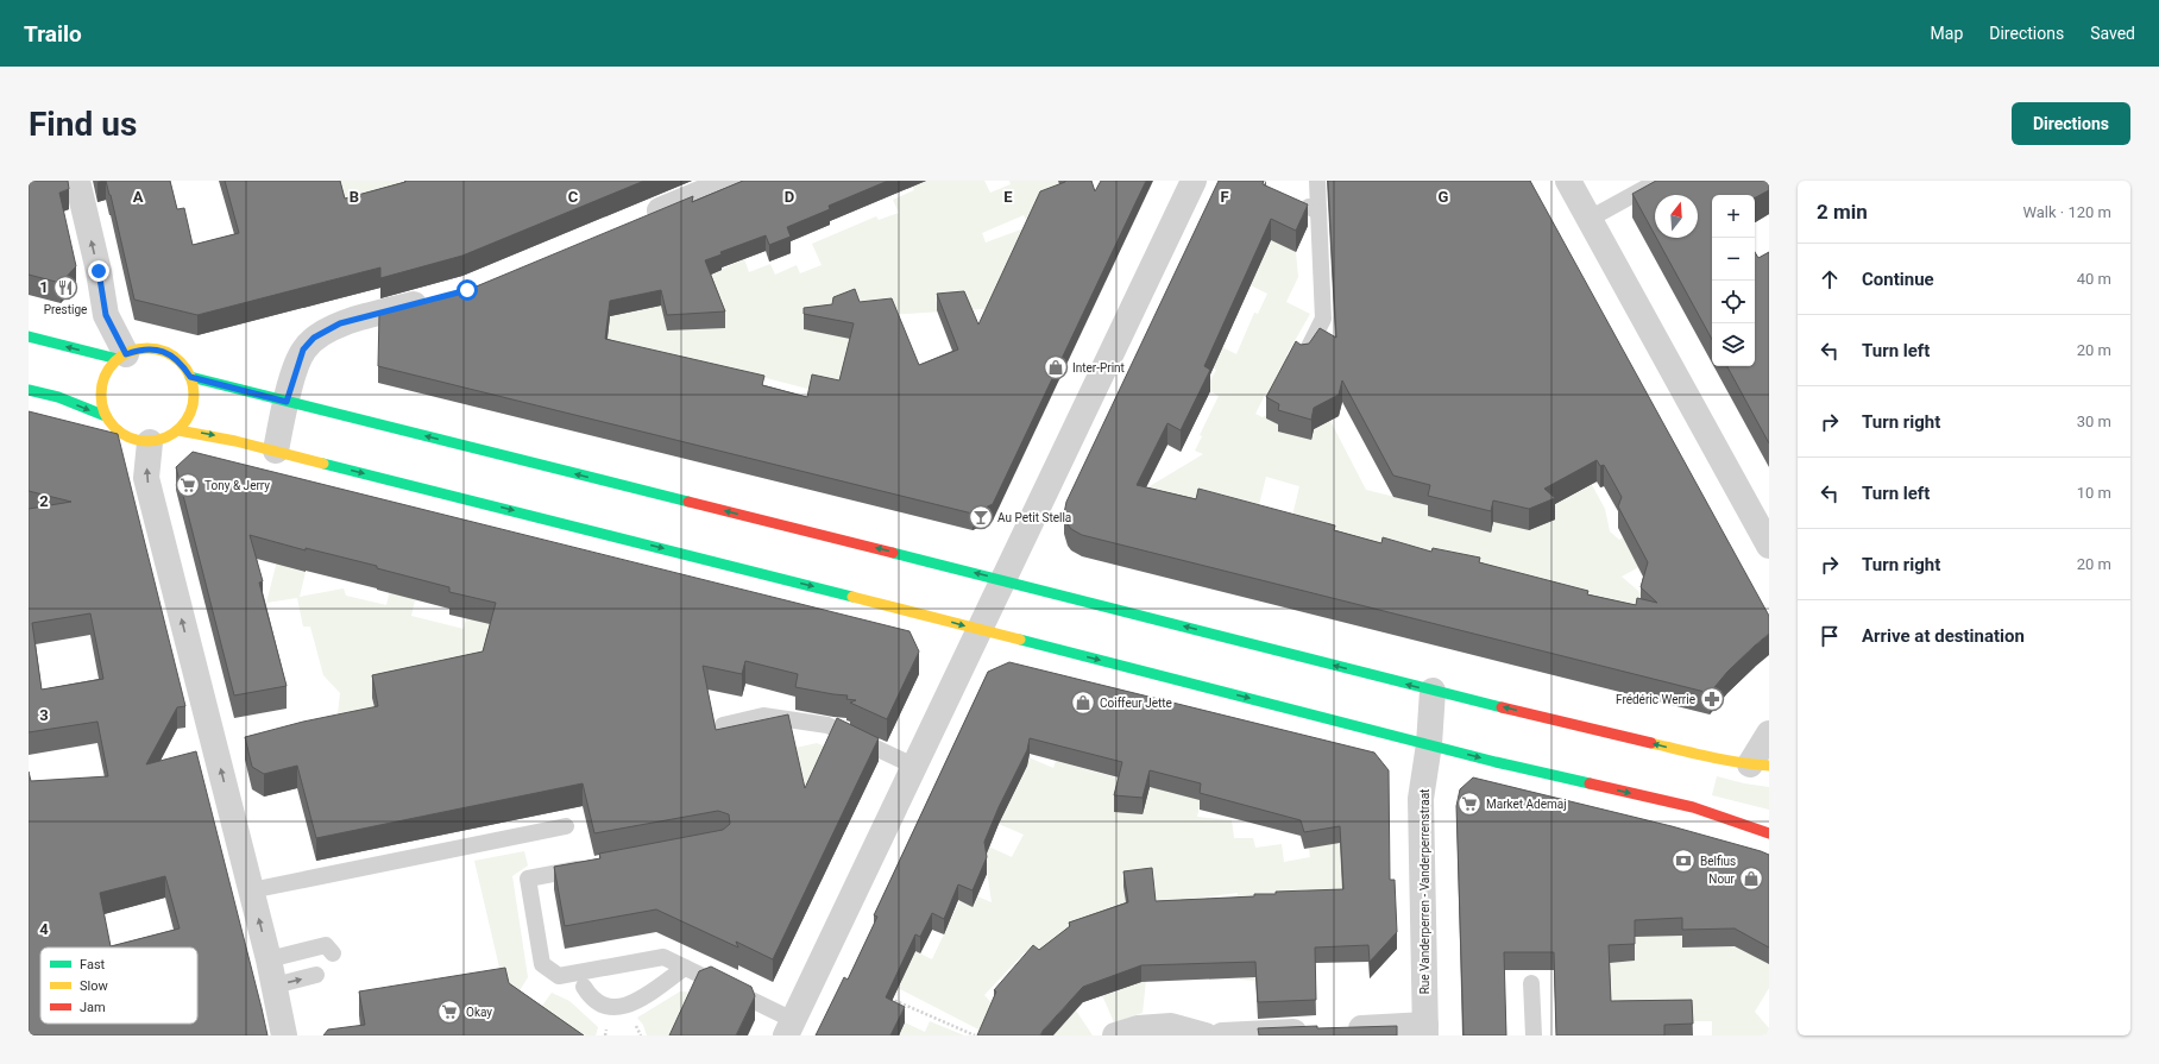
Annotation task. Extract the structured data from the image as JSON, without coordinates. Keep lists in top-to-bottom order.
{
  "streets": {
    "street": ["Rue Vanderperren - Vanderperrenstraat"]
  },
  "places": {
    "restaurant": ["Prestige"],
    "shop": ["Inter-Print", "Coiffeur Jette", "Nour"],
    "supermarket": ["Tony & Jerry", "Market Ademaj", "Okay"],
    "bar": ["Au Petit Stella"],
    "pharmacy": ["Frédéric Werrie"],
    "bank": ["Belfius"]
  },
  "legend": ["Fast", "Slow", "Jam"],
  "north": "top",
  "page": {
    "header": "Trailo",
    "nav": ["Map", "Directions", "Saved"],
    "buttons": "Directions",
    "title": "Find us",
    "heading": ["2 min", "Walk · 120 m"],
    "map_buttons": ["+", "−"],
    "list": [
      ["Continue", "40 m"],
      ["Turn left", "20 m"],
      ["Turn right", "30 m"],
      ["Turn left", "10 m"],
      ["Turn right", "20 m"],
      "Arrive at destination"
    ]
  },
  "grid": {
    "columns": [
      "A",
      "B",
      "C",
      "D",
      "E",
      "F",
      "G"
    ],
    "rows": [
      "1",
      "2",
      "3",
      "4"
    ]
  }
}
